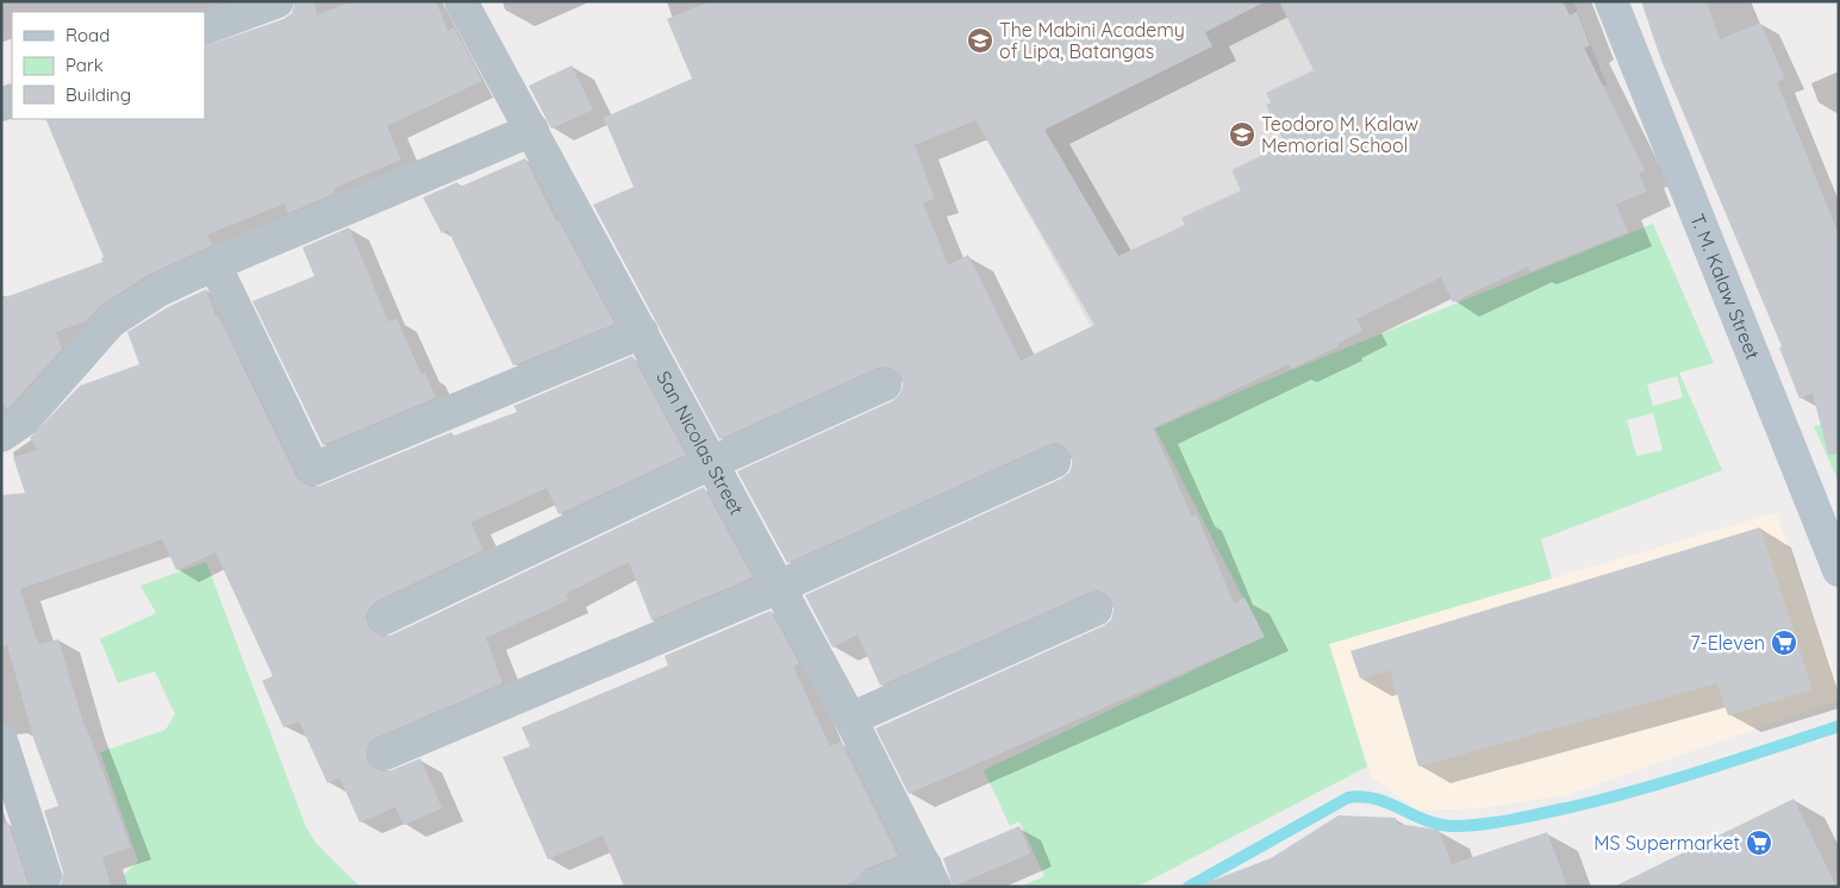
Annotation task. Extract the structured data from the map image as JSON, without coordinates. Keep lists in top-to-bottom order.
{
  "streets": {
    "street": ["T. M. Kalaw Street", "San Nicolas Street"]
  },
  "places": {
    "school or university": ["The Mabini Academy of Lipa, Batangas", "Teodoro M. Kalaw Memorial School"],
    "supermarket": ["7-Eleven", "MS Supermarket"]
  },
  "legend": ["Road", "Park", "Building"]
}
